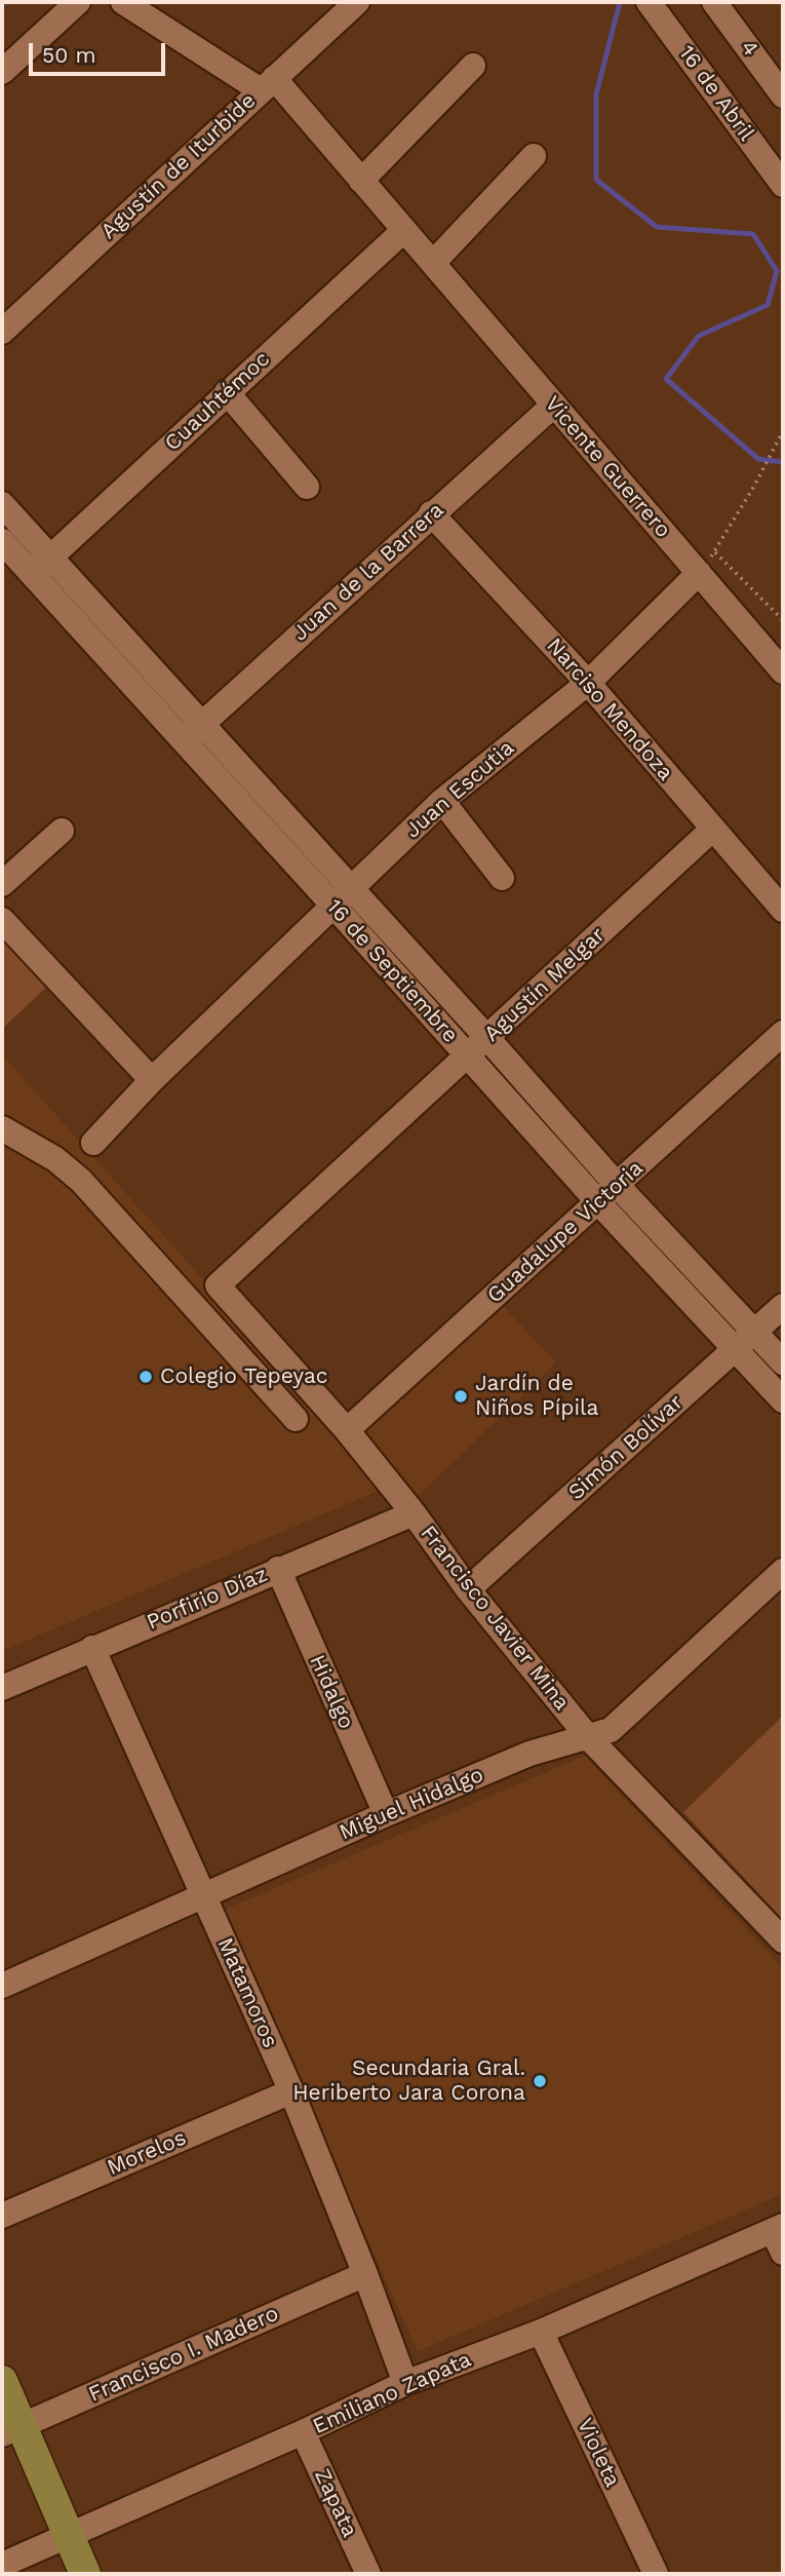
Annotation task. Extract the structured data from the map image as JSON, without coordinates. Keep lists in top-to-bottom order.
{
  "streets": {
    "street": [
      "4",
      "16 de Abril",
      "Agustín de Iturbide",
      "Cuauhtémoc",
      "Vicente Guerrero",
      "Juan de la Barrera",
      "Narciso Mendoza",
      "Juan Escutia",
      "16 de Septiembre",
      "Agustín Melgar",
      "Guadalupe Victoria",
      "Simón Bolívar",
      "Porfirio Díaz",
      "Francisco Javier Mina",
      "Hidalgo",
      "Miguel Hidalgo",
      "Matamoros",
      "Morelos",
      "Francisco I. Madero",
      "Emiliano Zapata",
      "Violeta",
      "Zapata"
    ]
  },
  "crossings": [
    ["Agustín de Iturbide", "Vicente Guerrero"],
    ["Cuauhtémoc", "Vicente Guerrero"],
    ["Cuauhtémoc", "16 de Septiembre"],
    ["Vicente Guerrero", "Juan de la Barrera"],
    ["Vicente Guerrero", "Juan Escutia"],
    ["Juan de la Barrera", "Narciso Mendoza"],
    ["Juan de la Barrera", "16 de Septiembre"],
    ["Narciso Mendoza", "Juan Escutia"],
    ["Narciso Mendoza", "Agustín Melgar"],
    ["Juan Escutia", "16 de Septiembre"],
    ["16 de Septiembre", "Agustín Melgar"],
    ["16 de Septiembre", "Guadalupe Victoria"],
    ["16 de Septiembre", "Simón Bolívar"],
    ["Agustín Melgar", "Francisco Javier Mina"],
    ["Guadalupe Victoria", "Francisco Javier Mina"],
    ["Simón Bolívar", "Francisco Javier Mina"],
    ["Porfirio Díaz", "Francisco Javier Mina"],
    ["Porfirio Díaz", "Hidalgo"],
    ["Porfirio Díaz", "Matamoros"],
    ["Francisco Javier Mina", "Miguel Hidalgo"],
    ["Hidalgo", "Miguel Hidalgo"],
    ["Miguel Hidalgo", "Matamoros"],
    ["Matamoros", "Morelos"],
    ["Matamoros", "Francisco I. Madero"],
    ["Matamoros", "Emiliano Zapata"],
    ["Emiliano Zapata", "Violeta"],
    ["Emiliano Zapata", "Zapata"]
  ],
  "places": ["Colegio Tepeyac", "Jardín de Niños Pípila", "Secundaria Gral. Heriberto Jara Corona"],
  "scale_bar": "50 m"
}
